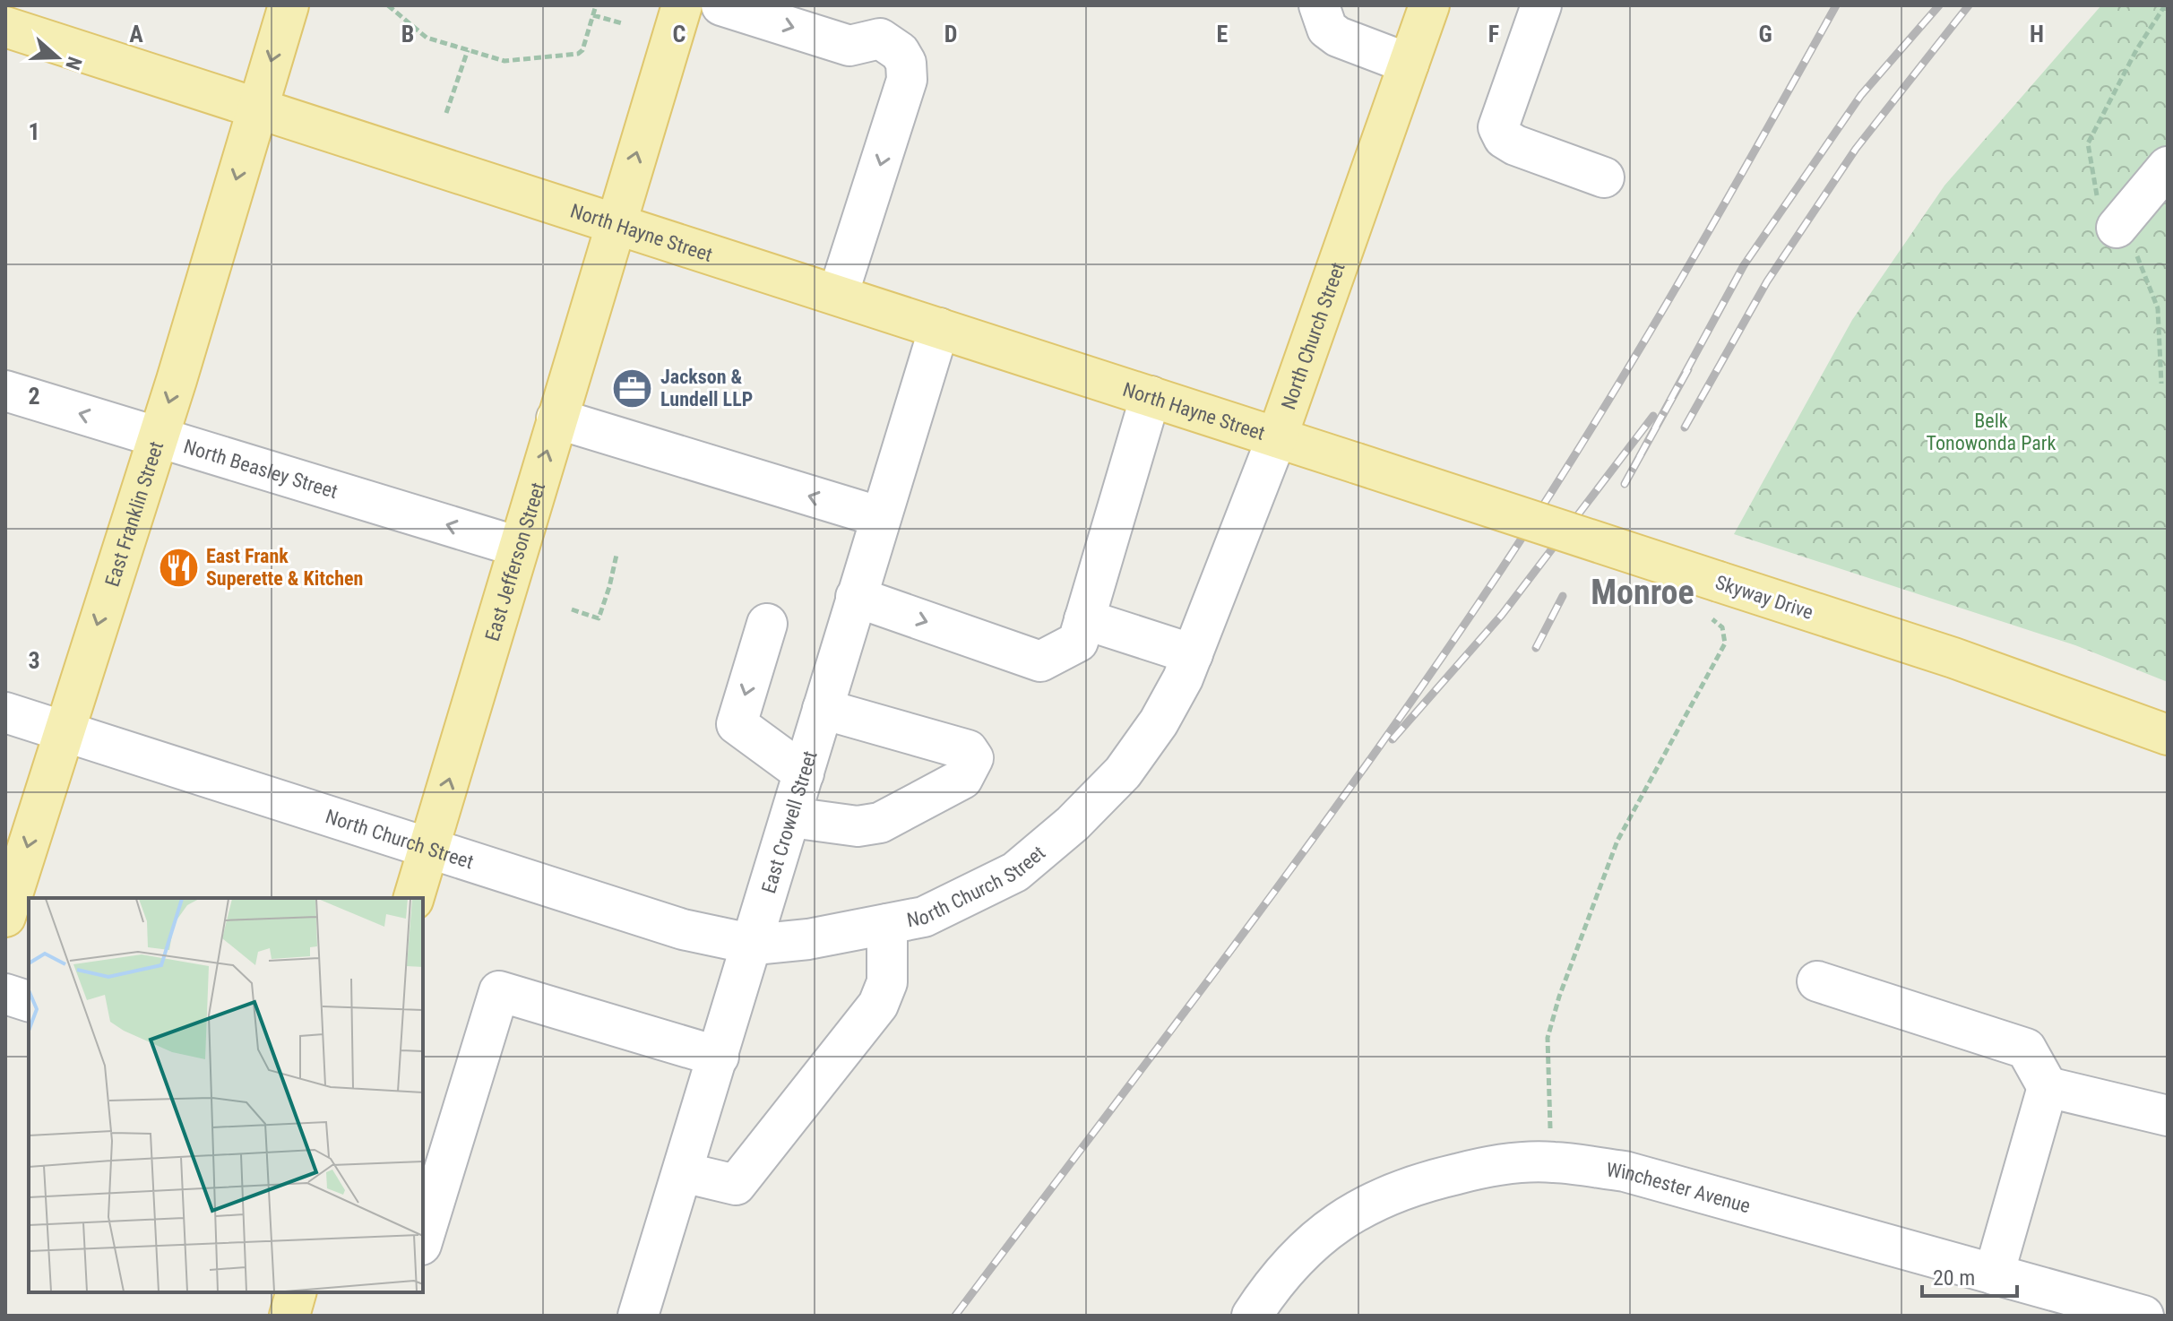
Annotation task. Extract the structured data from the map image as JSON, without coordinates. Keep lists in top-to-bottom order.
{
  "streets": {
    "main road": [
      "North Hayne Street",
      "North Church Street",
      "East Franklin Street",
      "East Jefferson Street",
      "Skyway Drive"
    ],
    "street": ["North Beasley Street", "East Crowell Street", "Winchester Avenue"]
  },
  "crossings": [
    ["North Hayne Street", "North Church Street"],
    ["North Hayne Street", "East Franklin Street"],
    ["North Hayne Street", "East Jefferson Street"],
    ["North Hayne Street", "Skyway Drive"],
    ["North Hayne Street", "East Crowell Street"],
    ["North Church Street", "East Franklin Street"],
    ["North Church Street", "East Jefferson Street"],
    ["North Church Street", "Skyway Drive"],
    ["North Church Street", "East Crowell Street"],
    ["North Beasley Street", "East Franklin Street"],
    ["North Beasley Street", "East Jefferson Street"]
  ],
  "one_way": ["North Beasley Street", "East Franklin Street", "East Jefferson Street"],
  "districts": ["Monroe"],
  "parks": ["Belk Tonowonda Park"],
  "places": {
    "office": ["Jackson & Lundell LLP"],
    "restaurant": ["East Frank Superette & Kitchen"]
  },
  "scale_bar": "20 m",
  "north": "right",
  "grid": {
    "columns": [
      "A",
      "B",
      "C",
      "D",
      "E",
      "F",
      "G",
      "H"
    ],
    "rows": ["1", "2", "3"]
  }
}
